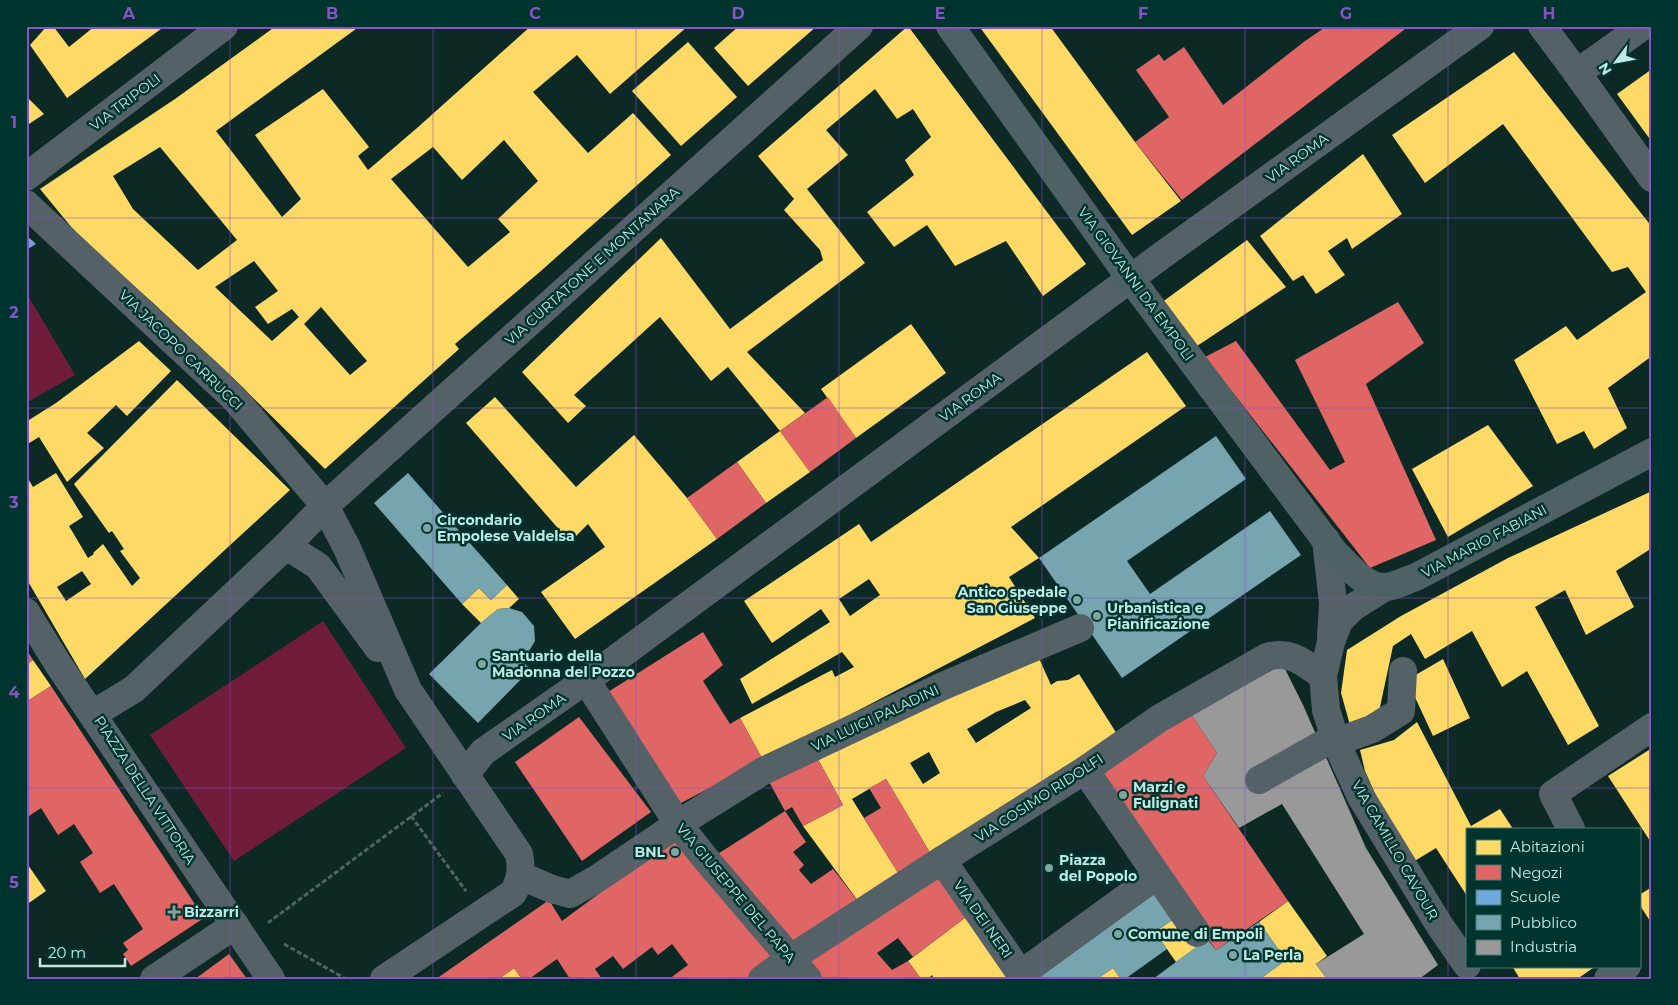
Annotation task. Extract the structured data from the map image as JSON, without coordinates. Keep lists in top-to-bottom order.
{
  "streets": {
    "main road": ["VIA GIOVANNI DA EMPOLI", "VIA MARIO FABIANI"],
    "street": [
      "VIA TRIPOLI",
      "VIA ROMA",
      "VIA CURTATONE E MONTANARA",
      "VIA JACOPO CARRUCCI",
      "VIA LUIGI PALADINI",
      "PIAZZA DELLA VITTORIA",
      "VIA COSIMO RIDOLFI",
      "VIA CAMILLO CAVOUR",
      "VIA GIUSEPPE DEL PAPA",
      "VIA DEI NERI"
    ]
  },
  "crossings": [
    ["VIA ROMA", "VIA GIOVANNI DA EMPOLI"],
    ["VIA ROMA", "VIA GIUSEPPE DEL PAPA"],
    ["VIA CURTATONE E MONTANARA", "VIA JACOPO CARRUCCI"],
    ["VIA CURTATONE E MONTANARA", "PIAZZA DELLA VITTORIA"],
    ["VIA GIOVANNI DA EMPOLI", "VIA MARIO FABIANI"],
    ["VIA JACOPO CARRUCCI", "PIAZZA DELLA VITTORIA"],
    ["VIA MARIO FABIANI", "VIA CAMILLO CAVOUR"],
    ["VIA LUIGI PALADINI", "VIA GIUSEPPE DEL PAPA"],
    ["VIA COSIMO RIDOLFI", "VIA CAMILLO CAVOUR"],
    ["VIA COSIMO RIDOLFI", "VIA GIUSEPPE DEL PAPA"],
    ["VIA COSIMO RIDOLFI", "VIA DEI NERI"]
  ],
  "places": {
    "other": [
      "Circondario Empolese Valdelsa",
      "Antico spedale San Giuseppe",
      "Urbanistica e Pianificazione",
      "Santuario della Madonna del Pozzo",
      "Marzi e Fulignati",
      "BNL",
      "Piazza del Popolo",
      "Comune di Empoli",
      "La Perla"
    ],
    "health": ["Bizzarri"]
  },
  "legend": [
    "Abitazioni",
    "Negozi",
    "Scuole",
    "Pubblico",
    "Industria"
  ],
  "scale_bar": "20 m",
  "north": "bottom left",
  "grid": {
    "columns": [
      "A",
      "B",
      "C",
      "D",
      "E",
      "F",
      "G",
      "H"
    ],
    "rows": [
      "1",
      "2",
      "3",
      "4",
      "5"
    ]
  }
}
